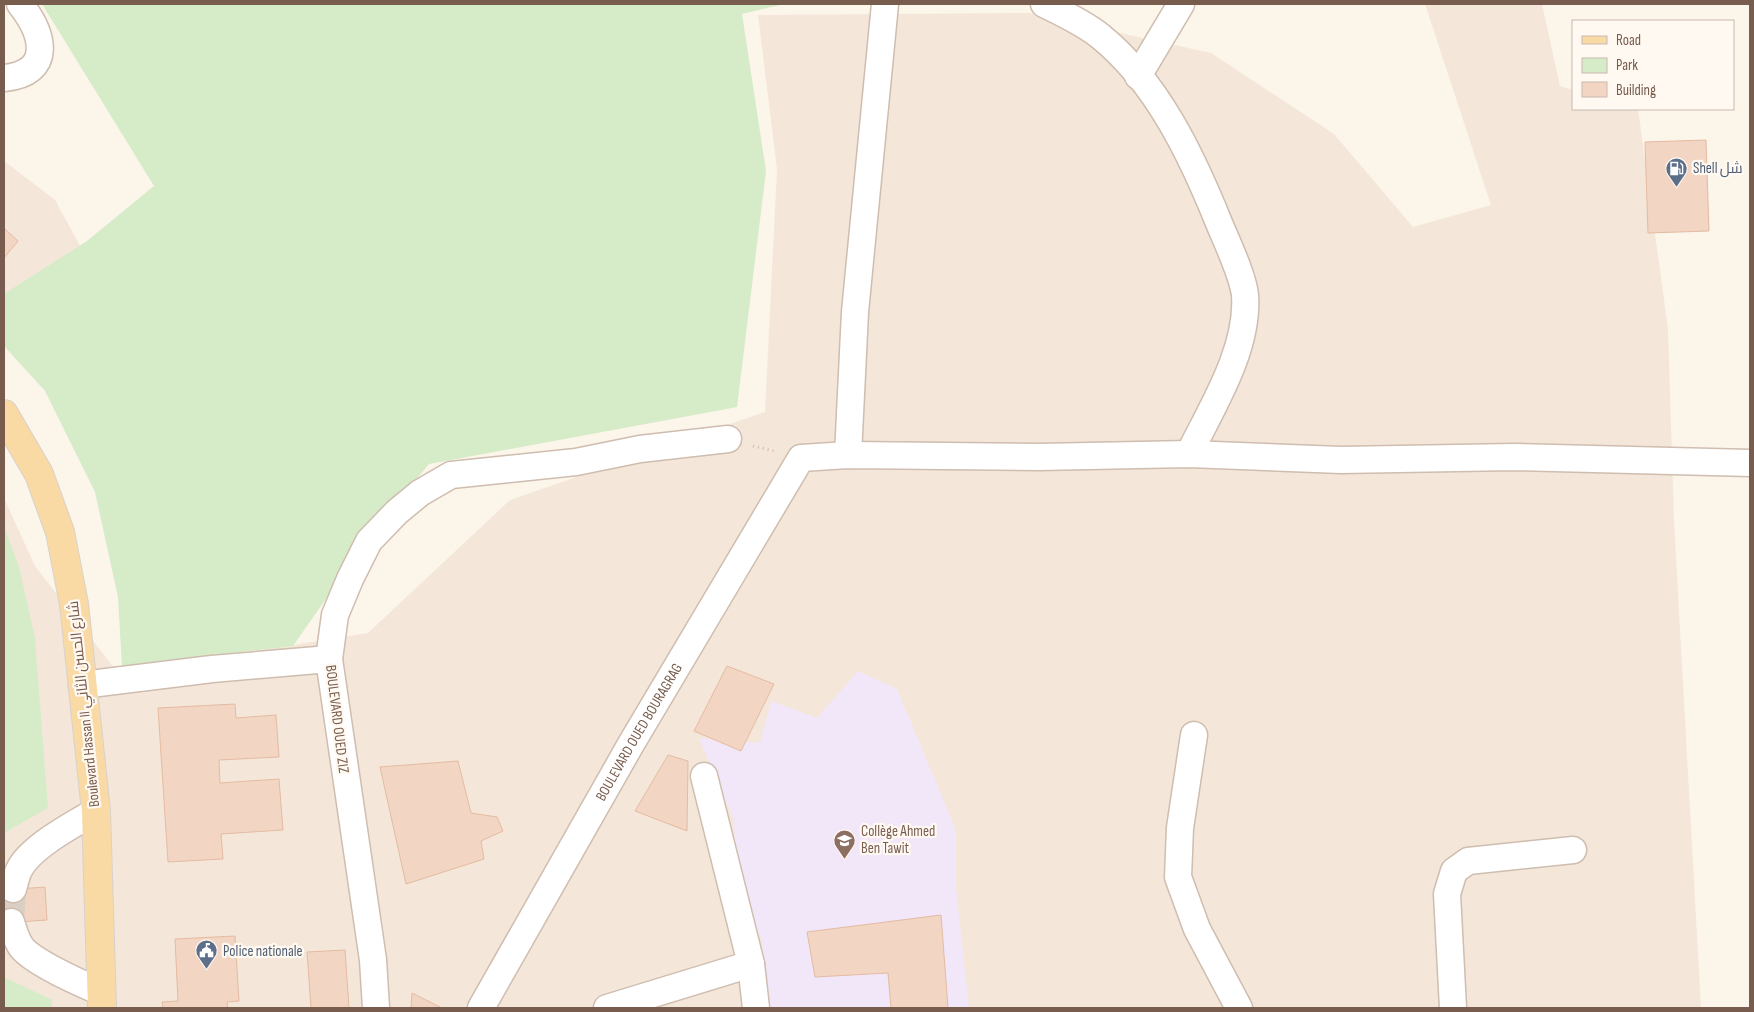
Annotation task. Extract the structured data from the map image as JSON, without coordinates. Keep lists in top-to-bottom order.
{
  "streets": {
    "main road": ["Boulevard Hassan II شارع الحسن الثاني"],
    "street": ["BOULEVARD OUED ZIZ", "BOULEVARD OUED BOURAGRAG"]
  },
  "places": {
    "fuel station": ["Shell شل"],
    "school or university": ["Collège Ahmed Ben Tawit"],
    "public building": ["Police nationale"]
  },
  "legend": ["Road", "Park", "Building"]
}
